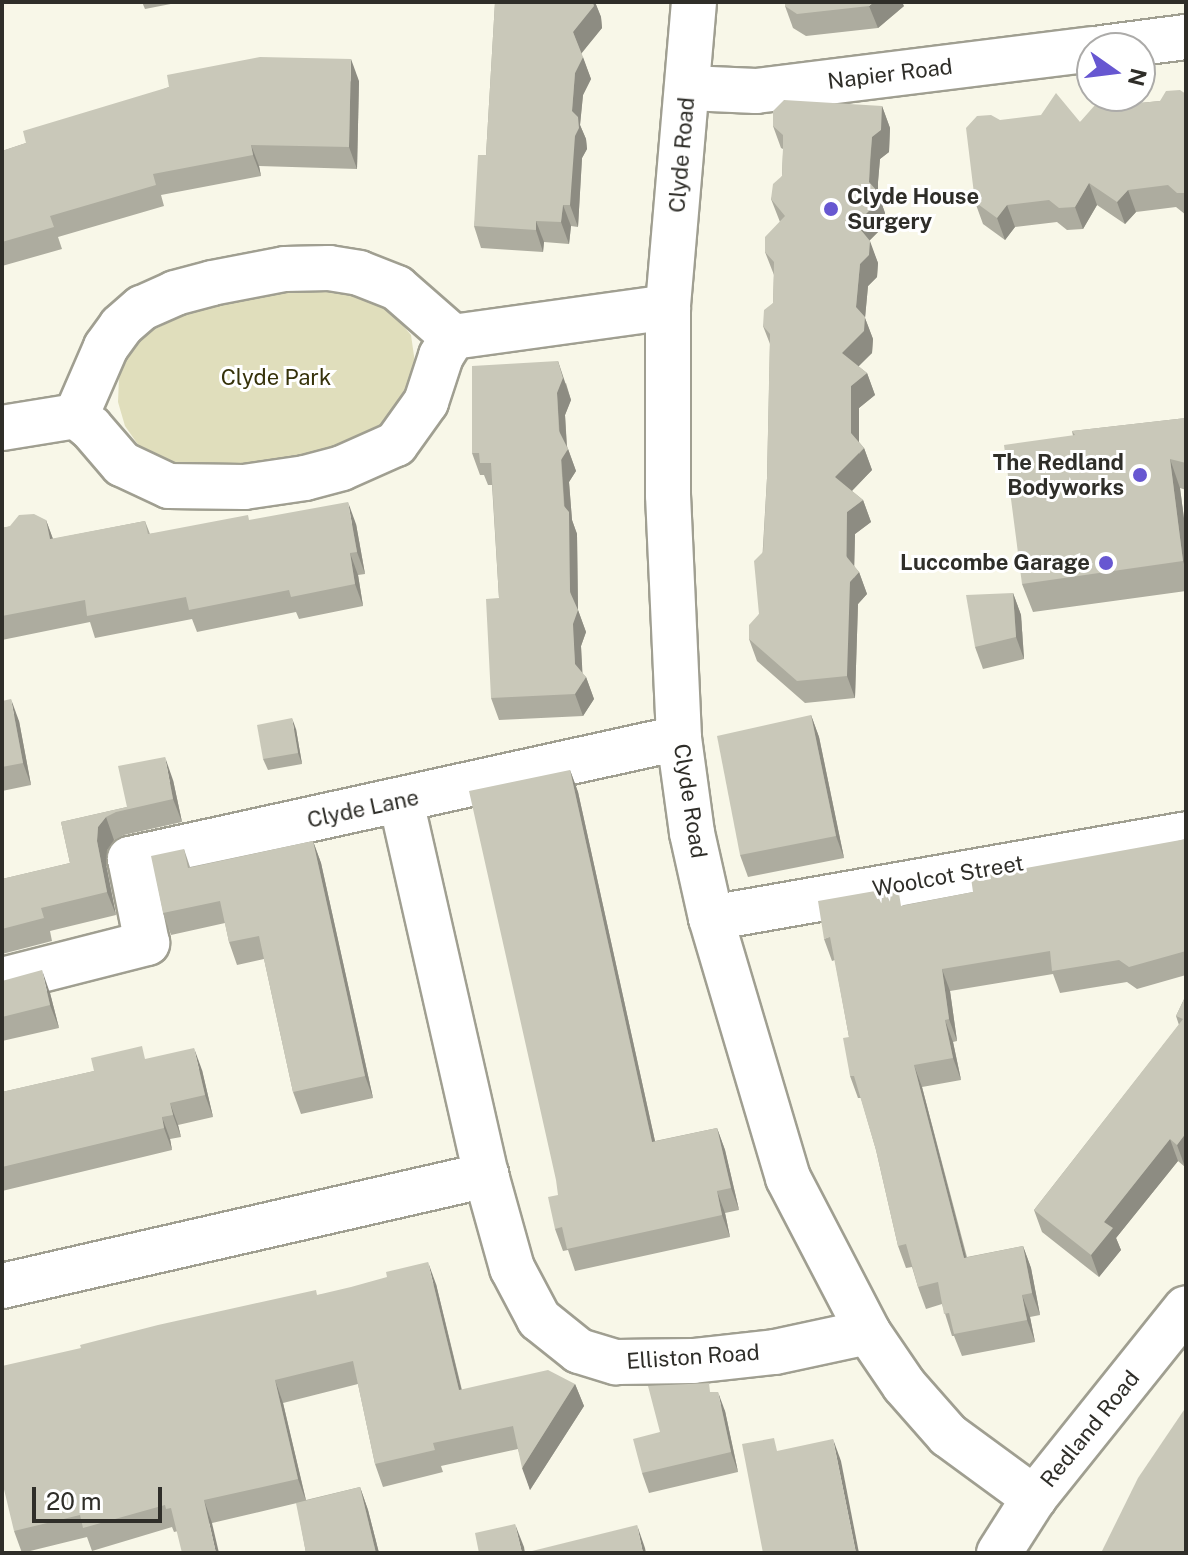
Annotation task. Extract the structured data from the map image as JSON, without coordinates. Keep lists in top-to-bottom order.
{
  "streets": {
    "street": [
      "Napier Road",
      "Clyde Road",
      "Clyde Lane",
      "Woolcot Street",
      "Elliston Road",
      "Redland Road"
    ]
  },
  "crossings": [
    ["Napier Road", "Clyde Road"],
    ["Clyde Road", "Clyde Lane"],
    ["Clyde Road", "Woolcot Street"],
    ["Clyde Road", "Elliston Road"],
    ["Clyde Road", "Redland Road"],
    ["Clyde Lane", "Elliston Road"]
  ],
  "parks": ["Clyde Park"],
  "places": ["Clyde House Surgery", "The Redland Bodyworks", "Luccombe Garage"],
  "scale_bar": "20 m",
  "north": "right"
}
